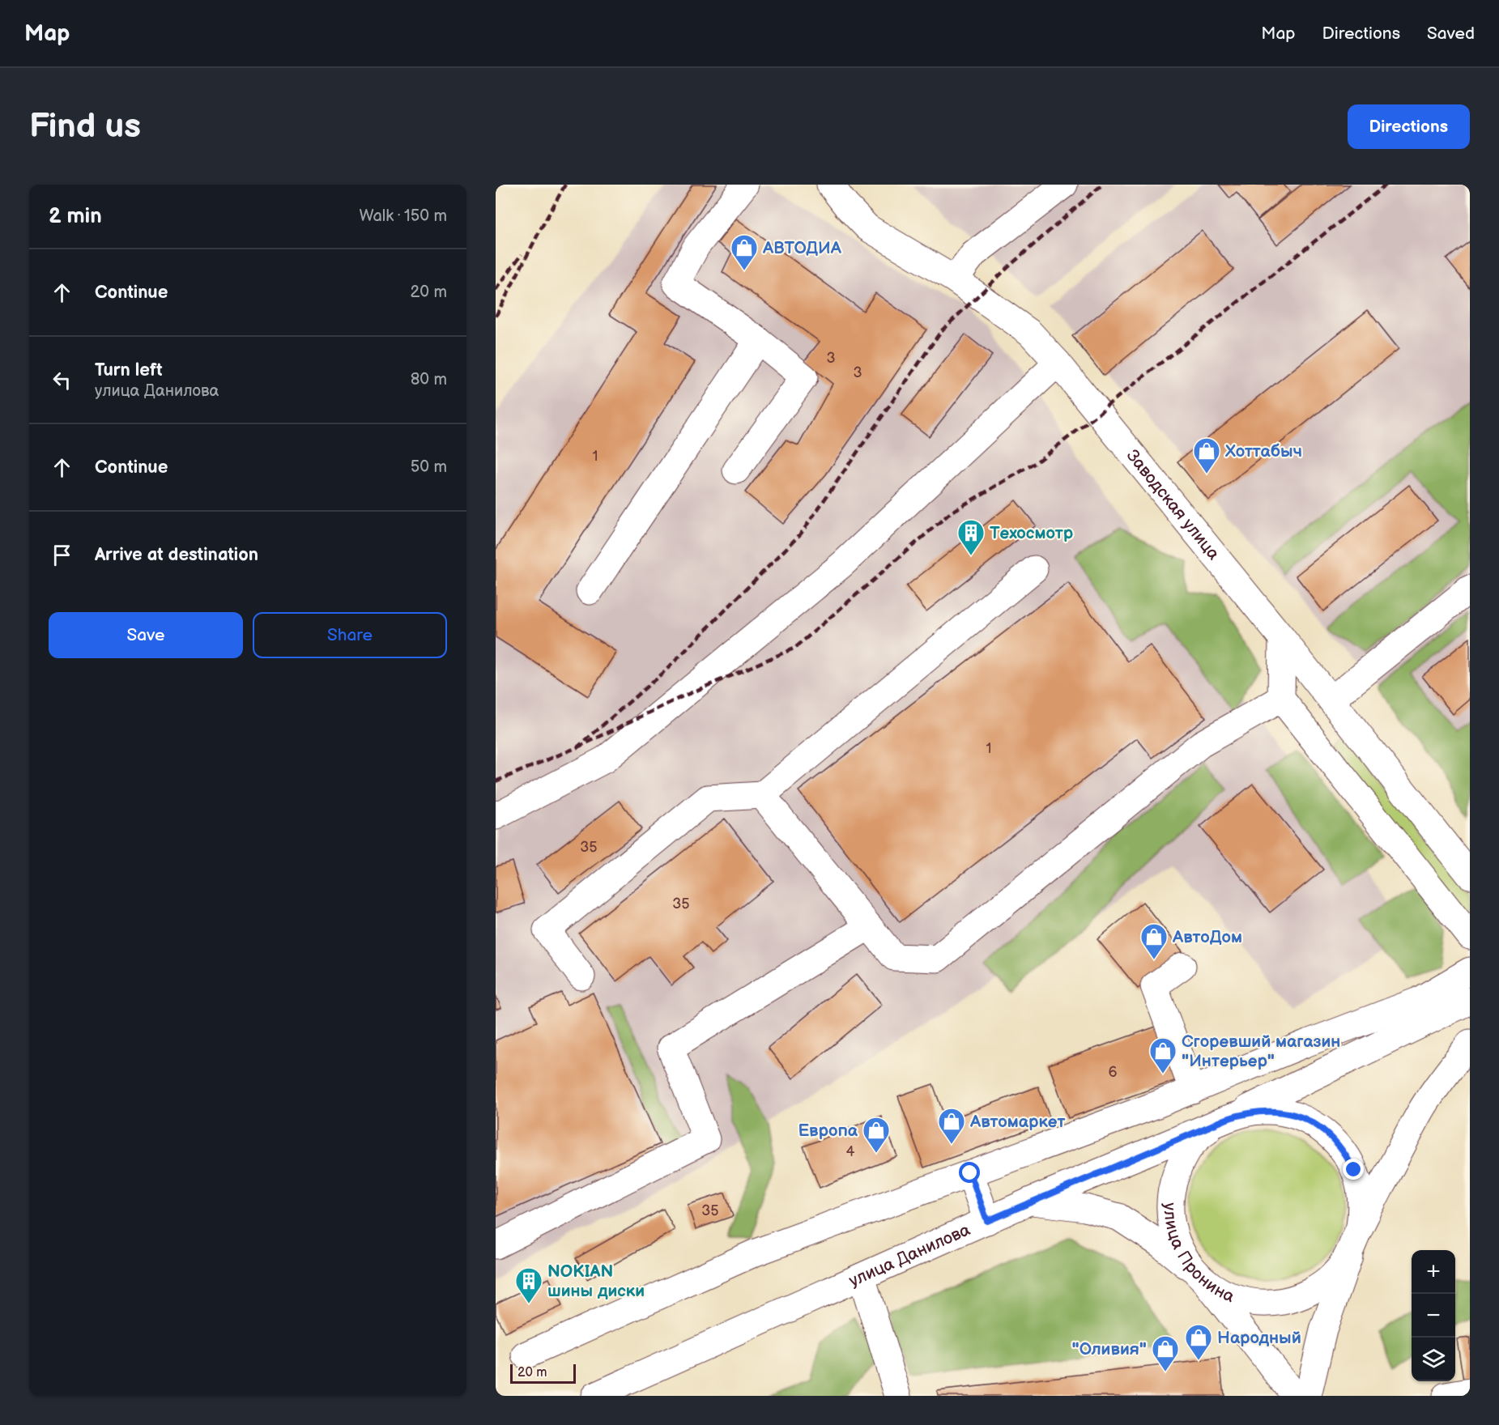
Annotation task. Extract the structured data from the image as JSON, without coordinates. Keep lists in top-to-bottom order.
{
  "streets": {
    "main road": ["Заводская улица", "улица Пронина", "улица Данилова"]
  },
  "crossings": [
    ["улица Пронина", "улица Данилова"]
  ],
  "places": {
    "shop": [
      "АВТОДИА",
      "Хоттабыч",
      "АвтоДом",
      "Сгоревший магазин \"Интерьер\"",
      "Автомаркет",
      "Европа",
      "Народный",
      "\"Оливия\""
    ],
    "building": ["Техосмотр", "NOKIAN шины диски"]
  },
  "house_numbers": [
    "3",
    "3",
    "1",
    "1",
    "35",
    "35",
    "6",
    "4",
    "35"
  ],
  "scale_bar": "20 m",
  "page": {
    "header": "Map",
    "nav": ["Map", "Directions", "Saved"],
    "buttons": [
      "Directions",
      ["Save", "Share"]
    ],
    "title": "Find us",
    "heading": ["2 min", "Walk · 150 m"],
    "list": [
      ["Continue", "20 m"],
      ["Turn left", "улица Данилова", "80 m"],
      ["Continue", "50 m"],
      "Arrive at destination"
    ],
    "map_buttons": ["+", "−"],
    "scale": "20 m"
  }
}
